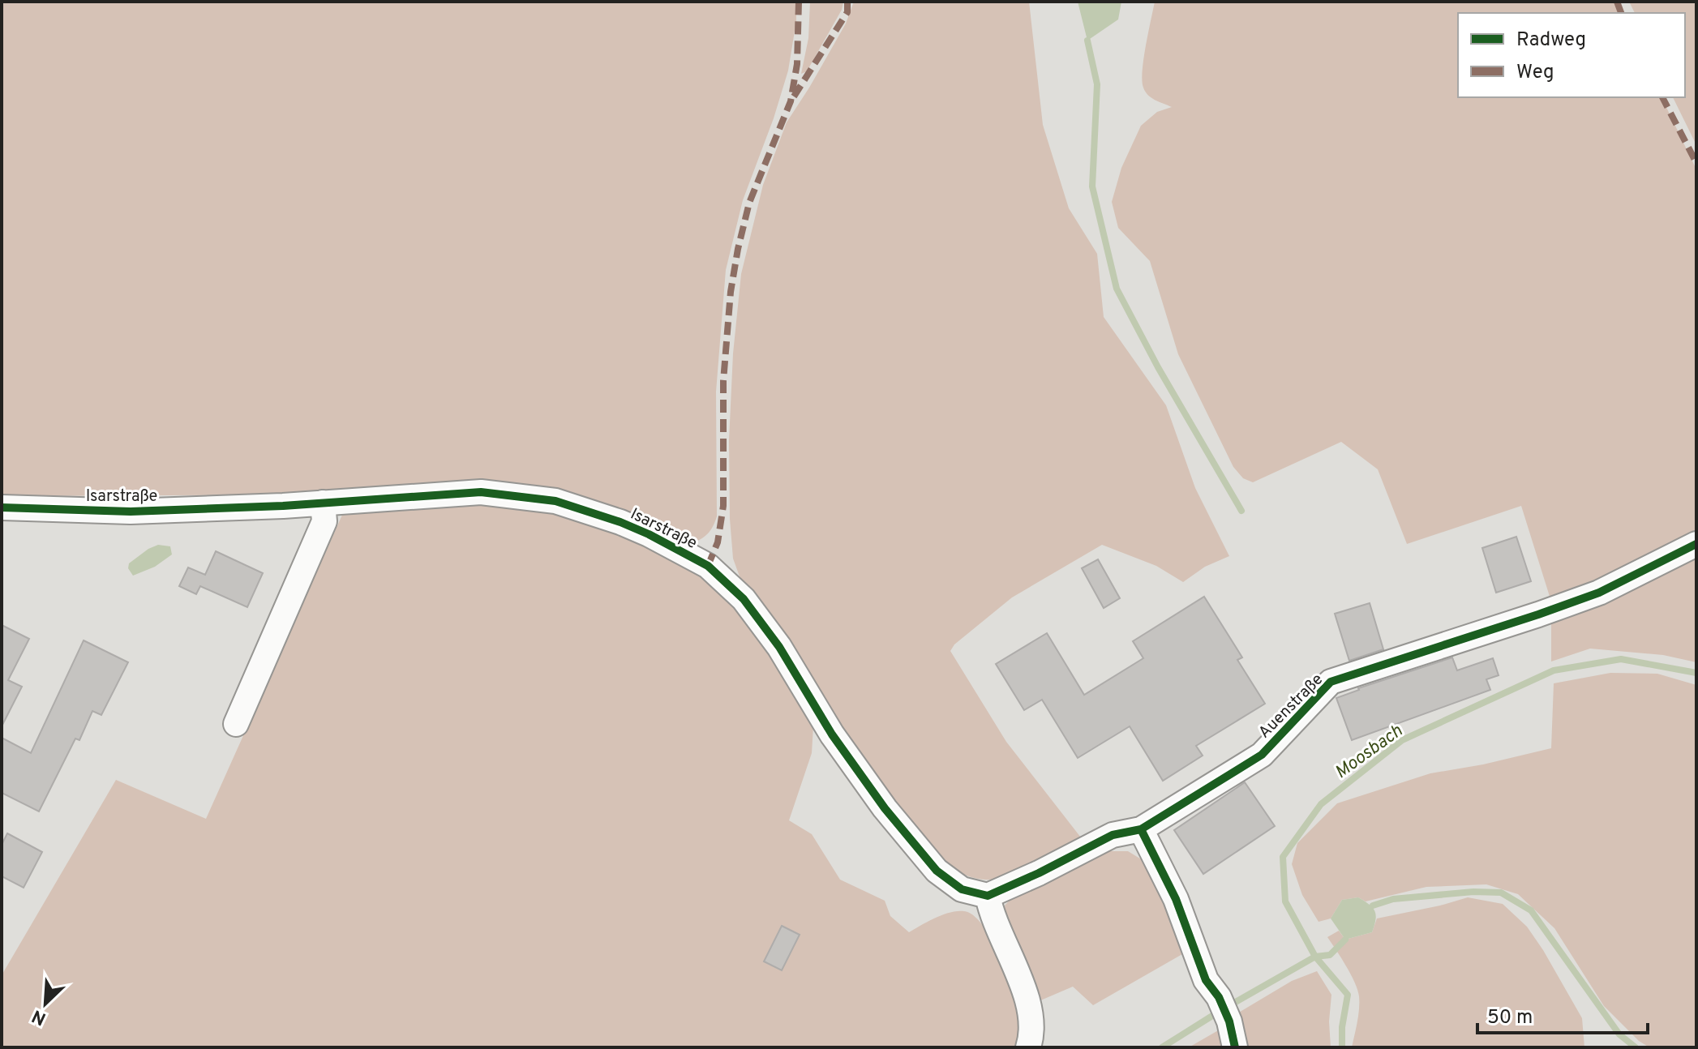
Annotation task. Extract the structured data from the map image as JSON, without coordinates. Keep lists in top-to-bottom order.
{
  "streets": {
    "street": ["Isarstraße", "Auenstraße"]
  },
  "water": ["Moosbach"],
  "legend": ["Radweg", "Weg"],
  "scale_bar": "50 m",
  "north": "bottom left"
}
